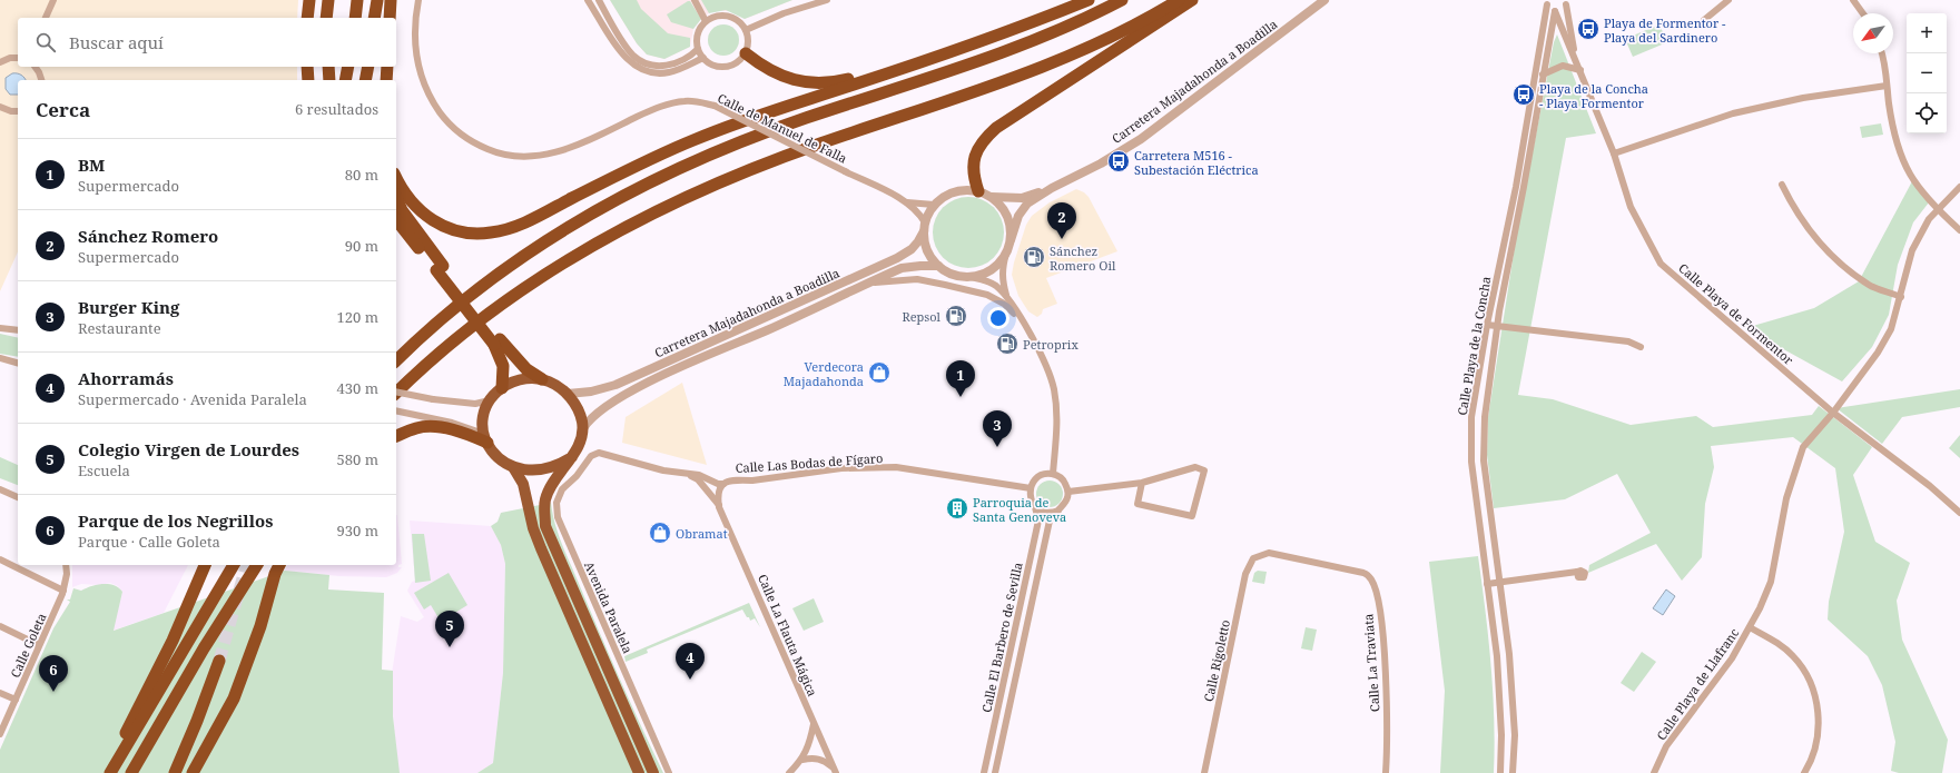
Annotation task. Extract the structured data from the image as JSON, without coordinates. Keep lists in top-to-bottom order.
{
  "streets": {
    "street": [
      "Carretera Majadahonda a Boadilla",
      "Calle de Manuel de Falla",
      "Calle Playa de Formentor",
      "Calle Playa de la Concha",
      "Calle Las Bodas de Fígaro",
      "Avenida Paralela",
      "Calle La Flauta Mágica",
      "Calle El Barbero de Sevilla",
      "Calle Goleta",
      "Calle Rigoletto",
      "Calle La Traviata",
      "Calle Playa de Llafranc"
    ]
  },
  "crossings": [
    ["Carretera Majadahonda a Boadilla", "Calle de Manuel de Falla"],
    ["Calle Playa de Formentor", "Calle Playa de la Concha"],
    ["Calle Playa de Formentor", "Calle Playa de Llafranc"],
    ["Calle Las Bodas de Fígaro", "Avenida Paralela"],
    ["Calle Las Bodas de Fígaro", "Calle La Flauta Mágica"],
    ["Calle Las Bodas de Fígaro", "Calle El Barbero de Sevilla"],
    ["Calle Rigoletto", "Calle La Traviata"]
  ],
  "places": {
    "bus stop": ["Playa de Formentor - Playa del Sardinero", "Playa de la Concha - Playa Formentor", "Carretera M516 - Subestación Eléctrica"],
    "fuel station": ["Sánchez Romero Oil", "Repsol", "Petroprix"],
    "shop": ["Verdecora Majadahonda", "Obramat"],
    "building": ["Parroquia de Santa Genoveva"]
  },
  "north": "bottom left",
  "page": {
    "map_buttons": ["+", "−"],
    "search": "Buscar aquí",
    "heading": ["Cerca", "6 resultados"],
    "list": [
      {
        "mark": "1",
        "name": "BM",
        "note": "Supermercado",
        "value": "80 m"
      },
      {
        "mark": "2",
        "name": "Sánchez Romero",
        "note": "Supermercado",
        "value": "90 m"
      },
      {
        "mark": "3",
        "name": "Burger King",
        "note": "Restaurante",
        "value": "120 m"
      },
      {
        "mark": "4",
        "name": "Ahorramás",
        "note": "Supermercado · Avenida Paralela",
        "value": "430 m"
      },
      {
        "mark": "5",
        "name": "Colegio Virgen de Lourdes",
        "note": "Escuela",
        "value": "580 m"
      },
      {
        "mark": "6",
        "name": "Parque de los Negrillos",
        "note": "Parque · Calle Goleta",
        "value": "930 m"
      }
    ],
    "pins": [
      "2",
      "1",
      "3",
      "5",
      "4",
      "6"
    ]
  }
}
